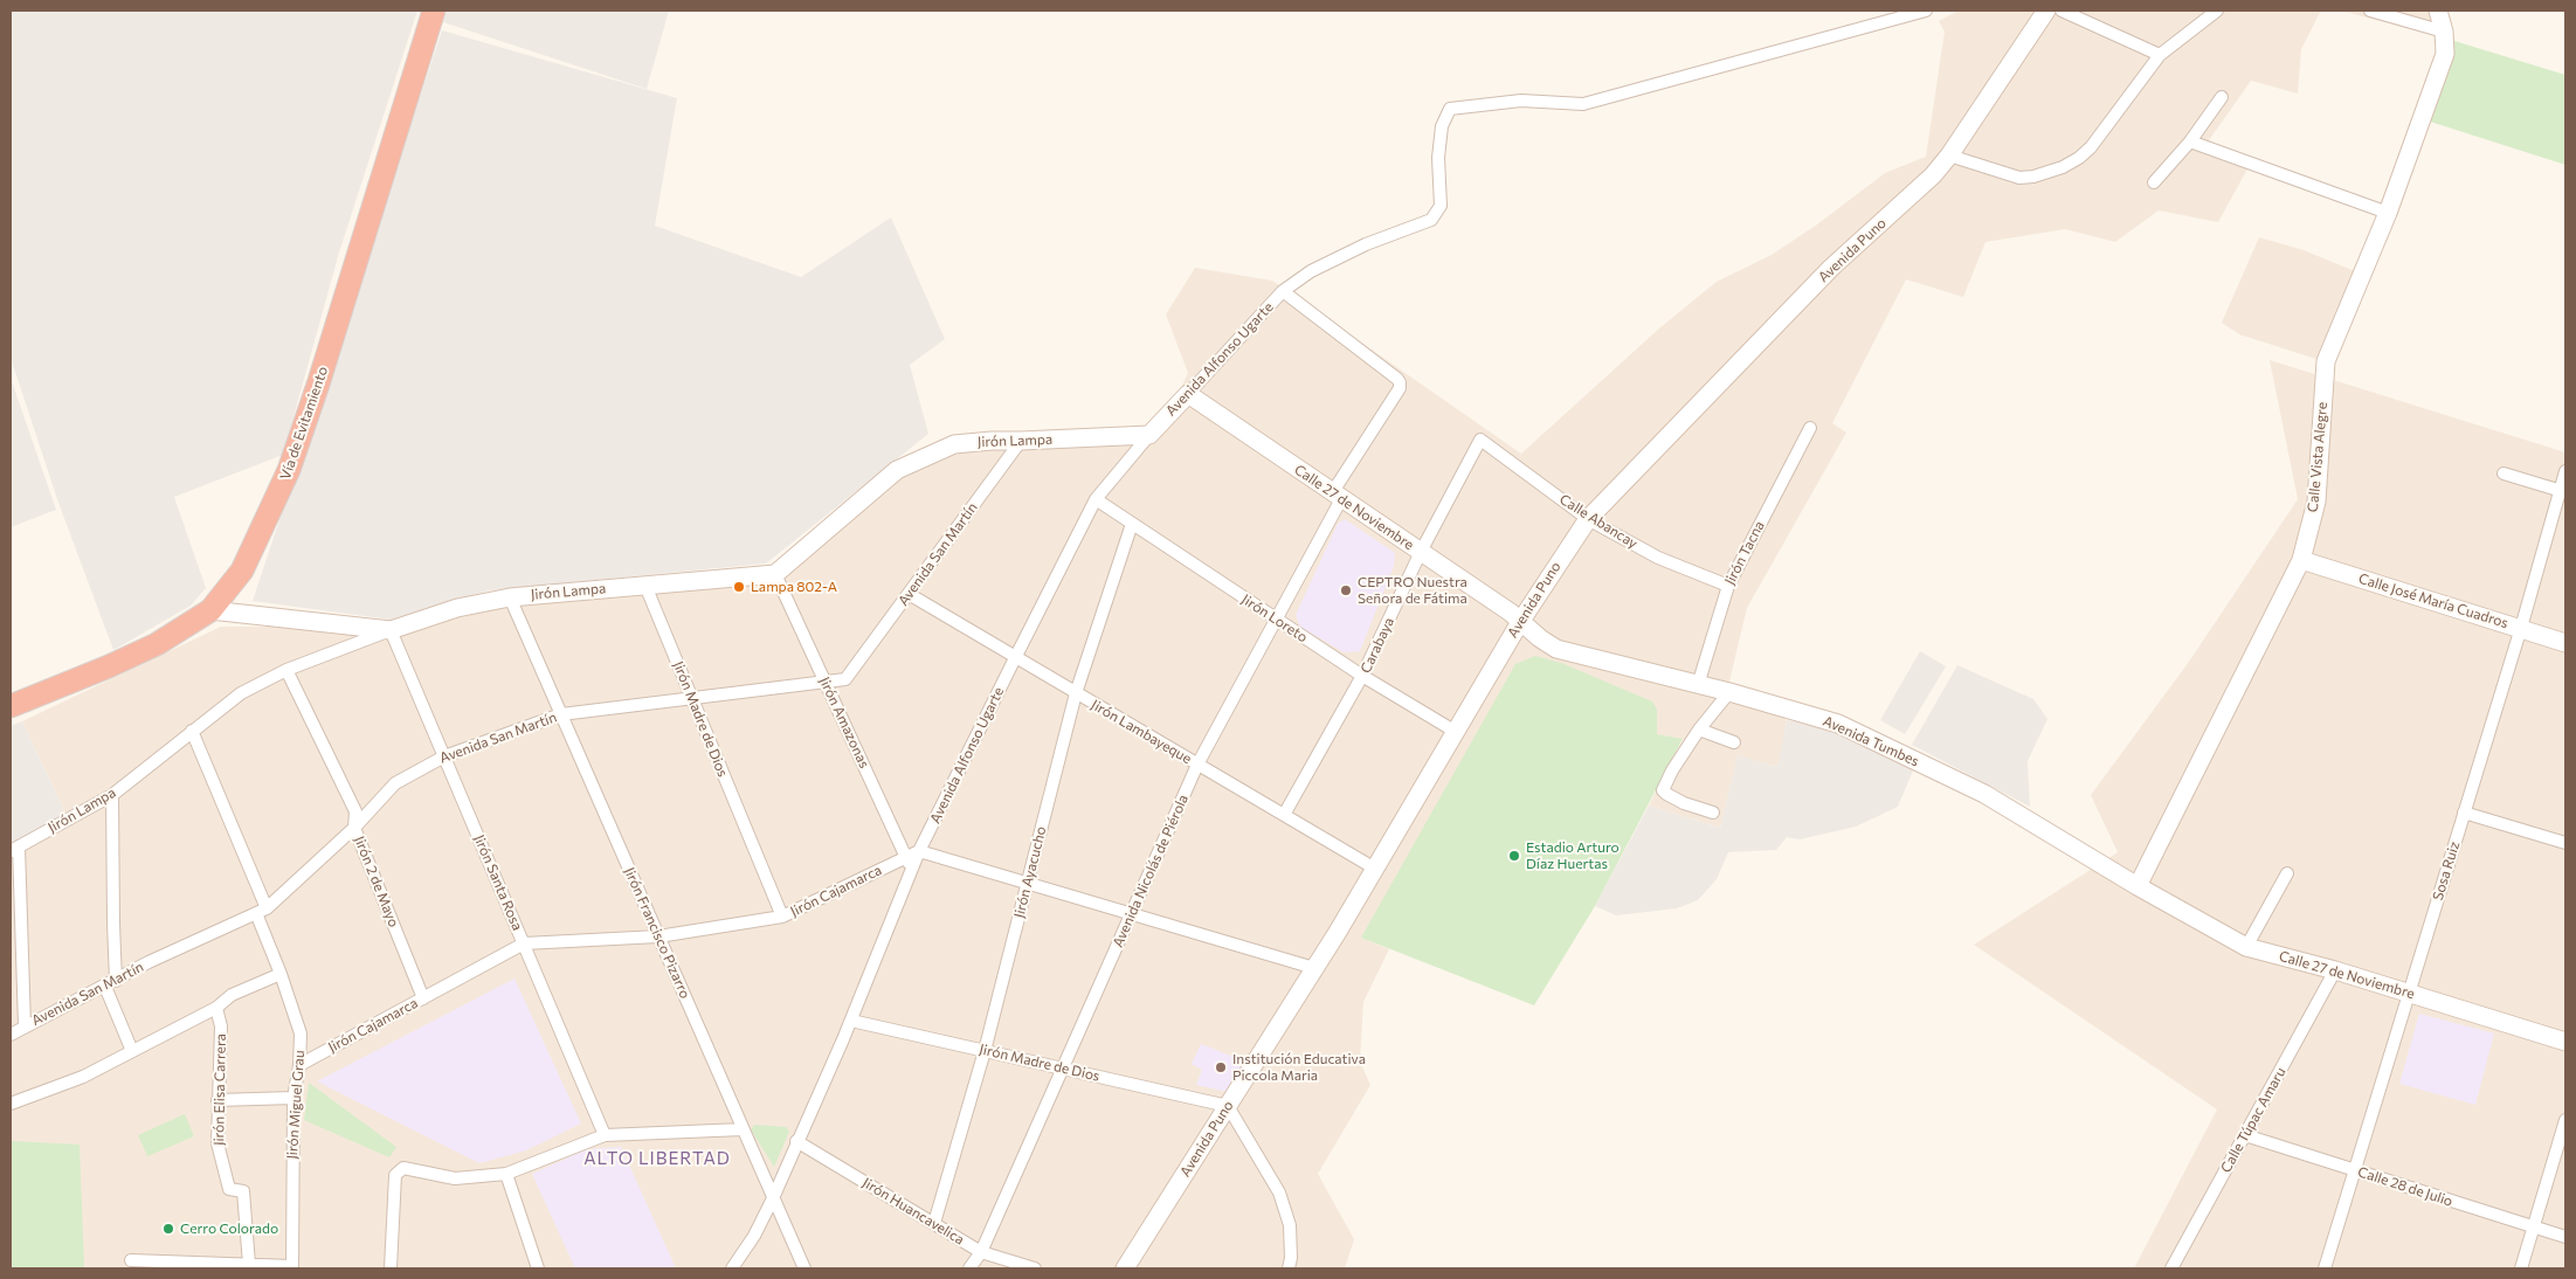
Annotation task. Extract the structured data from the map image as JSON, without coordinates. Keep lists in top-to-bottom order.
{
  "streets": {
    "highway": ["Vía de Evitamiento"],
    "street": [
      "Avenida Puno",
      "Avenida Alfonso Ugarte",
      "Jirón Lampa",
      "Calle Vista Alegre",
      "Calle 27 de Noviembre",
      "Calle Abancay",
      "Jirón Tacna",
      "Avenida San Martín",
      "Calle José María Cuadros",
      "Jirón Loreto",
      "Carabaya",
      "Jirón Madre de Dios",
      "Jirón Amazonas",
      "Jirón Lambayeque",
      "Avenida Tumbes",
      "Avenida Nicolás de Piérola",
      "Sosa Ruiz",
      "Jirón Ayacucho",
      "Jirón 2 de Mayo",
      "Jirón Santa Rosa",
      "Jirón Cajamarca",
      "Jirón Francisco Pizarro",
      "Jirón Elisa Carrera",
      "Jirón Miguel Grau",
      "Calle Túpac Amaru",
      "Calle 28 de Julio",
      "Jirón Huancavelica"
    ]
  },
  "crossings": [
    ["Avenida Puno", "Calle 27 de Noviembre"],
    ["Avenida Puno", "Calle Abancay"],
    ["Avenida Puno", "Jirón Loreto"],
    ["Avenida Puno", "Jirón Madre de Dios"],
    ["Avenida Puno", "Jirón Lambayeque"],
    ["Avenida Puno", "Avenida Tumbes"],
    ["Avenida Alfonso Ugarte", "Jirón Lampa"],
    ["Avenida Alfonso Ugarte", "Calle 27 de Noviembre"],
    ["Avenida Alfonso Ugarte", "Jirón Loreto"],
    ["Avenida Alfonso Ugarte", "Jirón Madre de Dios"],
    ["Avenida Alfonso Ugarte", "Jirón Amazonas"],
    ["Avenida Alfonso Ugarte", "Jirón Lambayeque"],
    ["Avenida Alfonso Ugarte", "Avenida Nicolás de Piérola"],
    ["Avenida Alfonso Ugarte", "Jirón Cajamarca"],
    ["Avenida Alfonso Ugarte", "Jirón Francisco Pizarro"],
    ["Avenida Alfonso Ugarte", "Jirón Huancavelica"],
    ["Jirón Lampa", "Avenida San Martín"],
    ["Jirón Lampa", "Jirón Madre de Dios"],
    ["Jirón Lampa", "Jirón Amazonas"],
    ["Jirón Lampa", "Jirón 2 de Mayo"],
    ["Jirón Lampa", "Jirón Santa Rosa"],
    ["Jirón Lampa", "Jirón Francisco Pizarro"],
    ["Jirón Lampa", "Jirón Miguel Grau"],
    ["Calle Vista Alegre", "Calle 27 de Noviembre"],
    ["Calle Vista Alegre", "Calle José María Cuadros"],
    ["Calle Vista Alegre", "Avenida Tumbes"],
    ["Calle 27 de Noviembre", "Carabaya"],
    ["Calle 27 de Noviembre", "Avenida Tumbes"],
    ["Calle 27 de Noviembre", "Avenida Nicolás de Piérola"],
    ["Calle 27 de Noviembre", "Sosa Ruiz"],
    ["Calle 27 de Noviembre", "Calle Túpac Amaru"],
    ["Calle Abancay", "Jirón Tacna"],
    ["Calle Abancay", "Carabaya"],
    ["Jirón Tacna", "Avenida Tumbes"],
    ["Avenida San Martín", "Jirón Madre de Dios"],
    ["Avenida San Martín", "Jirón Amazonas"],
    ["Avenida San Martín", "Jirón Lambayeque"],
    ["Avenida San Martín", "Jirón 2 de Mayo"],
    ["Avenida San Martín", "Jirón Santa Rosa"],
    ["Avenida San Martín", "Jirón Francisco Pizarro"],
    ["Avenida San Martín", "Jirón Miguel Grau"],
    ["Calle José María Cuadros", "Sosa Ruiz"],
    ["Jirón Loreto", "Carabaya"],
    ["Jirón Loreto", "Avenida Nicolás de Piérola"],
    ["Jirón Loreto", "Jirón Ayacucho"],
    ["Carabaya", "Jirón Lambayeque"],
    ["Jirón Madre de Dios", "Avenida Nicolás de Piérola"],
    ["Jirón Madre de Dios", "Jirón Ayacucho"],
    ["Jirón Madre de Dios", "Jirón Cajamarca"],
    ["Jirón Amazonas", "Jirón Cajamarca"],
    ["Jirón Lambayeque", "Avenida Nicolás de Piérola"],
    ["Jirón Lambayeque", "Jirón Ayacucho"],
    ["Avenida Nicolás de Piérola", "Jirón Huancavelica"],
    ["Sosa Ruiz", "Calle 28 de Julio"],
    ["Jirón Ayacucho", "Jirón Huancavelica"],
    ["Jirón 2 de Mayo", "Jirón Cajamarca"],
    ["Jirón Santa Rosa", "Jirón Cajamarca"],
    ["Jirón Cajamarca", "Jirón Francisco Pizarro"],
    ["Jirón Cajamarca", "Jirón Miguel Grau"],
    ["Calle Túpac Amaru", "Calle 28 de Julio"]
  ],
  "districts": ["ALTO LIBERTAD"],
  "places": [
    "Lampa 802-A",
    "CEPTRO Nuestra Señora de Fátima",
    "Estadio Arturo Díaz Huertas",
    "Institución Educativa Piccola Maria",
    "Cerro Colorado"
  ]
}
